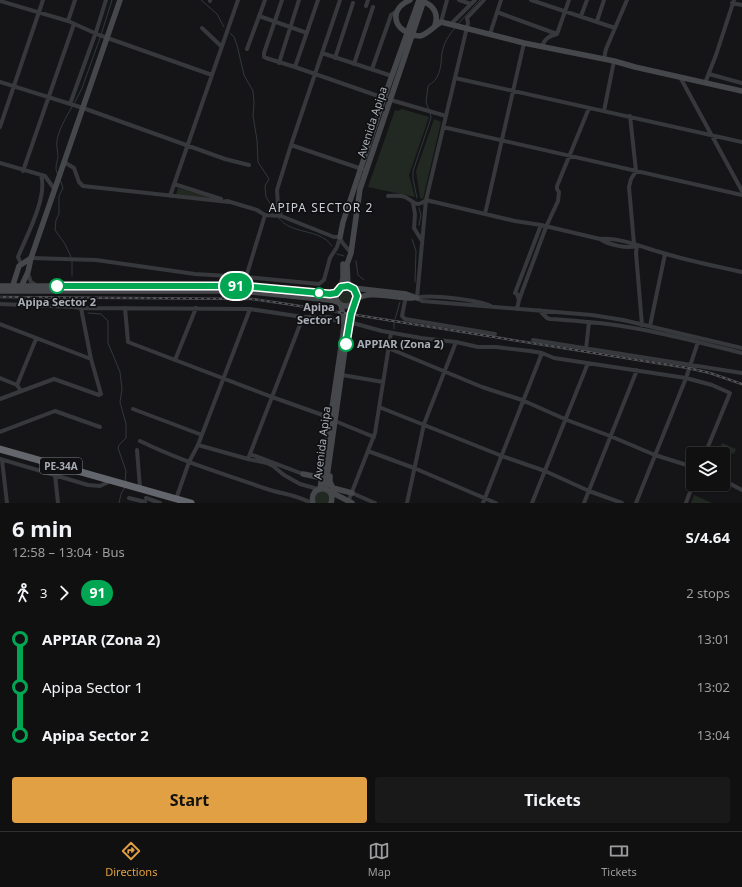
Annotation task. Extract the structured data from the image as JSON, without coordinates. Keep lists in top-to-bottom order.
{
  "streets": {
    "highway": ["PE-34A"],
    "street": ["Avenida Apipa"]
  },
  "districts": ["APIPA SECTOR 2"],
  "places": ["Apipa Sector 2", "Apipa Sector 1", "APPIAR (Zona 2)"],
  "lines": ["bus line 91"],
  "page": {
    "on_map": "91",
    "heading": ["6 min", "12:58 – 13:04 · Bus", "S/4.64"],
    "legs": ["3", "91", "2 stops"],
    "list": [
      {
        "name": "APPIAR (Zona 2)",
        "value": "13:01"
      },
      {
        "name": "Apipa Sector 1",
        "value": "13:02"
      },
      {
        "name": "Apipa Sector 2",
        "value": "13:04"
      }
    ],
    "buttons": ["Start", "Tickets"],
    "tabs": ["Directions", "Map", "Tickets"]
  }
}
